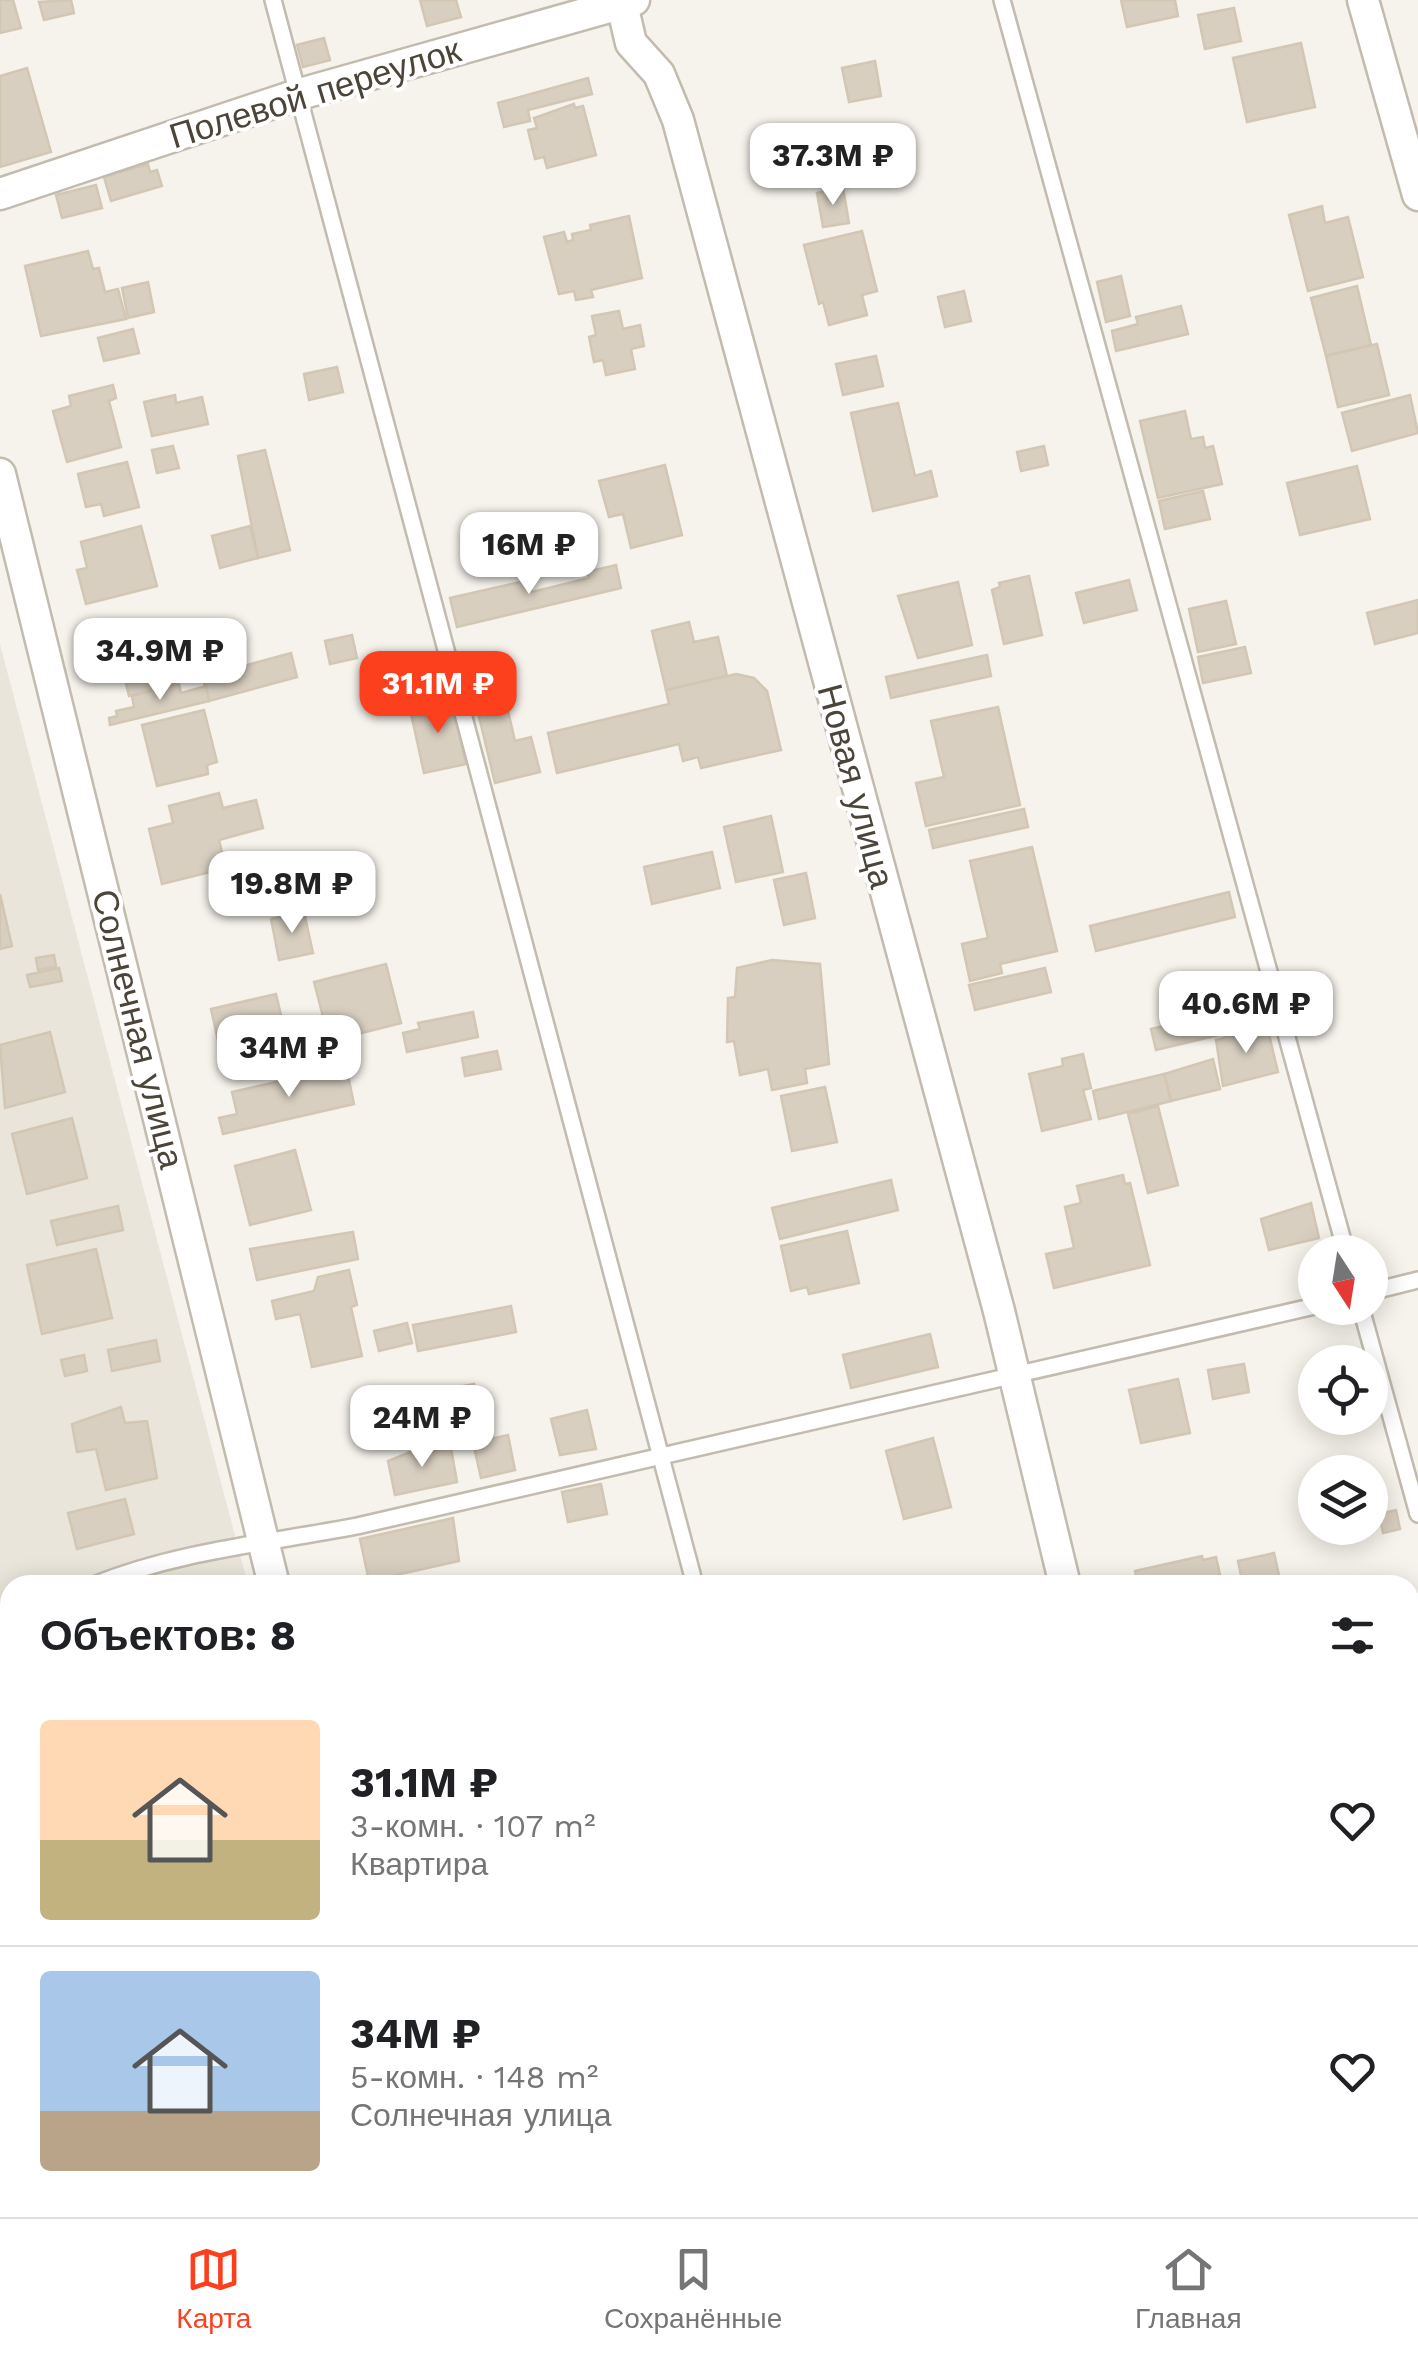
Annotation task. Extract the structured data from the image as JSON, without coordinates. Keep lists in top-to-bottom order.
{
  "streets": {
    "street": ["Полевой переулок", "Новая улица", "Солнечная улица"]
  },
  "crossings": [
    ["Полевой переулок", "Новая улица"]
  ],
  "north": "bottom",
  "page": {
    "price": [
      "37.3M ₽",
      "16M ₽",
      "34.9M ₽",
      "31.1M ₽",
      "19.8M ₽",
      "40.6M ₽",
      "34M ₽",
      "24M ₽"
    ],
    "heading": "Объектов: 8",
    "list": [
      {
        "name": "31.1M ₽",
        "note": "3-комн. · 107 m² · Квартира"
      },
      {
        "name": "34M ₽",
        "note": "5-комн. · 148 m² · Солнечная улица"
      }
    ],
    "tabs": ["Карта", "Сохранённые", "Главная"]
  }
}
